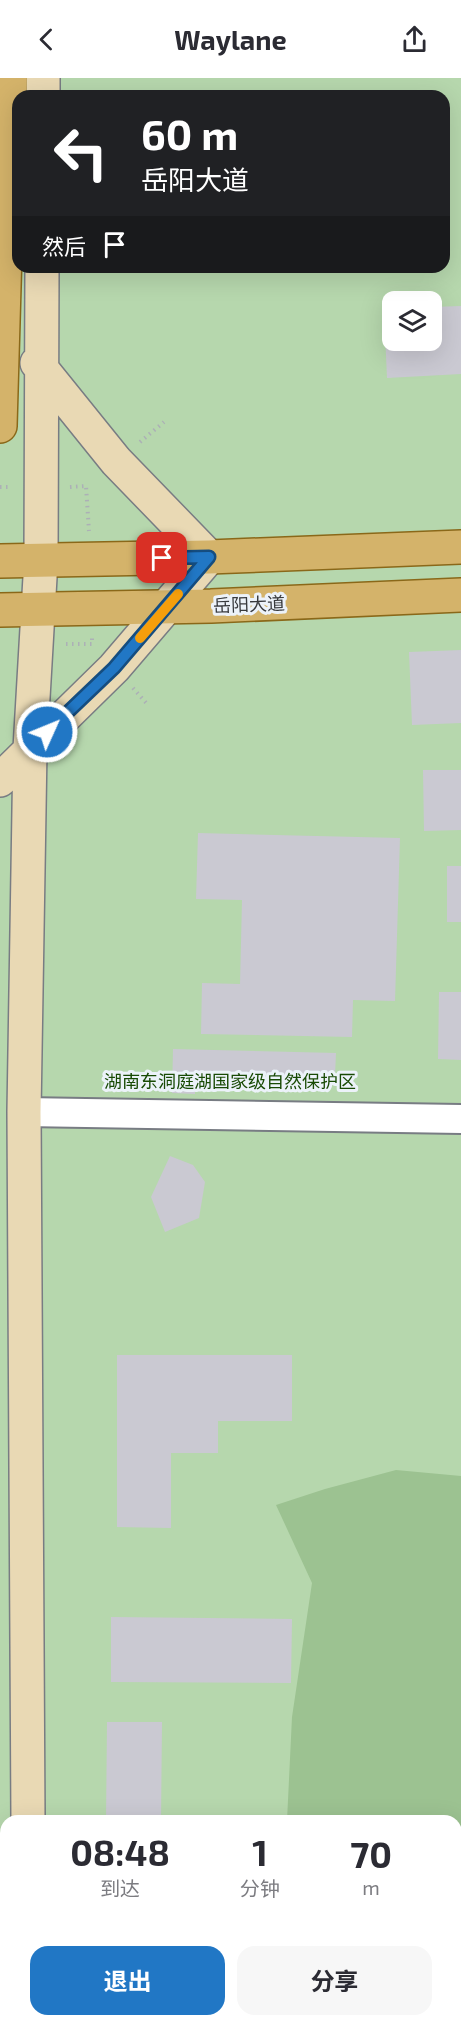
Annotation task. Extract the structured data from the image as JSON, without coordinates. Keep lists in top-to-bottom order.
{
  "streets": {
    "main road": ["岳阳大道"]
  },
  "parks": ["湖南东洞庭湖国家级自然保护区"],
  "page": {
    "header": "Waylane",
    "turn": ["60 m", "岳阳大道"],
    "then": "然后",
    "eta": [
      "08:48",
      "到达",
      "1",
      "分钟",
      "70",
      "m"
    ],
    "buttons": ["退出", "分享"]
  }
}
